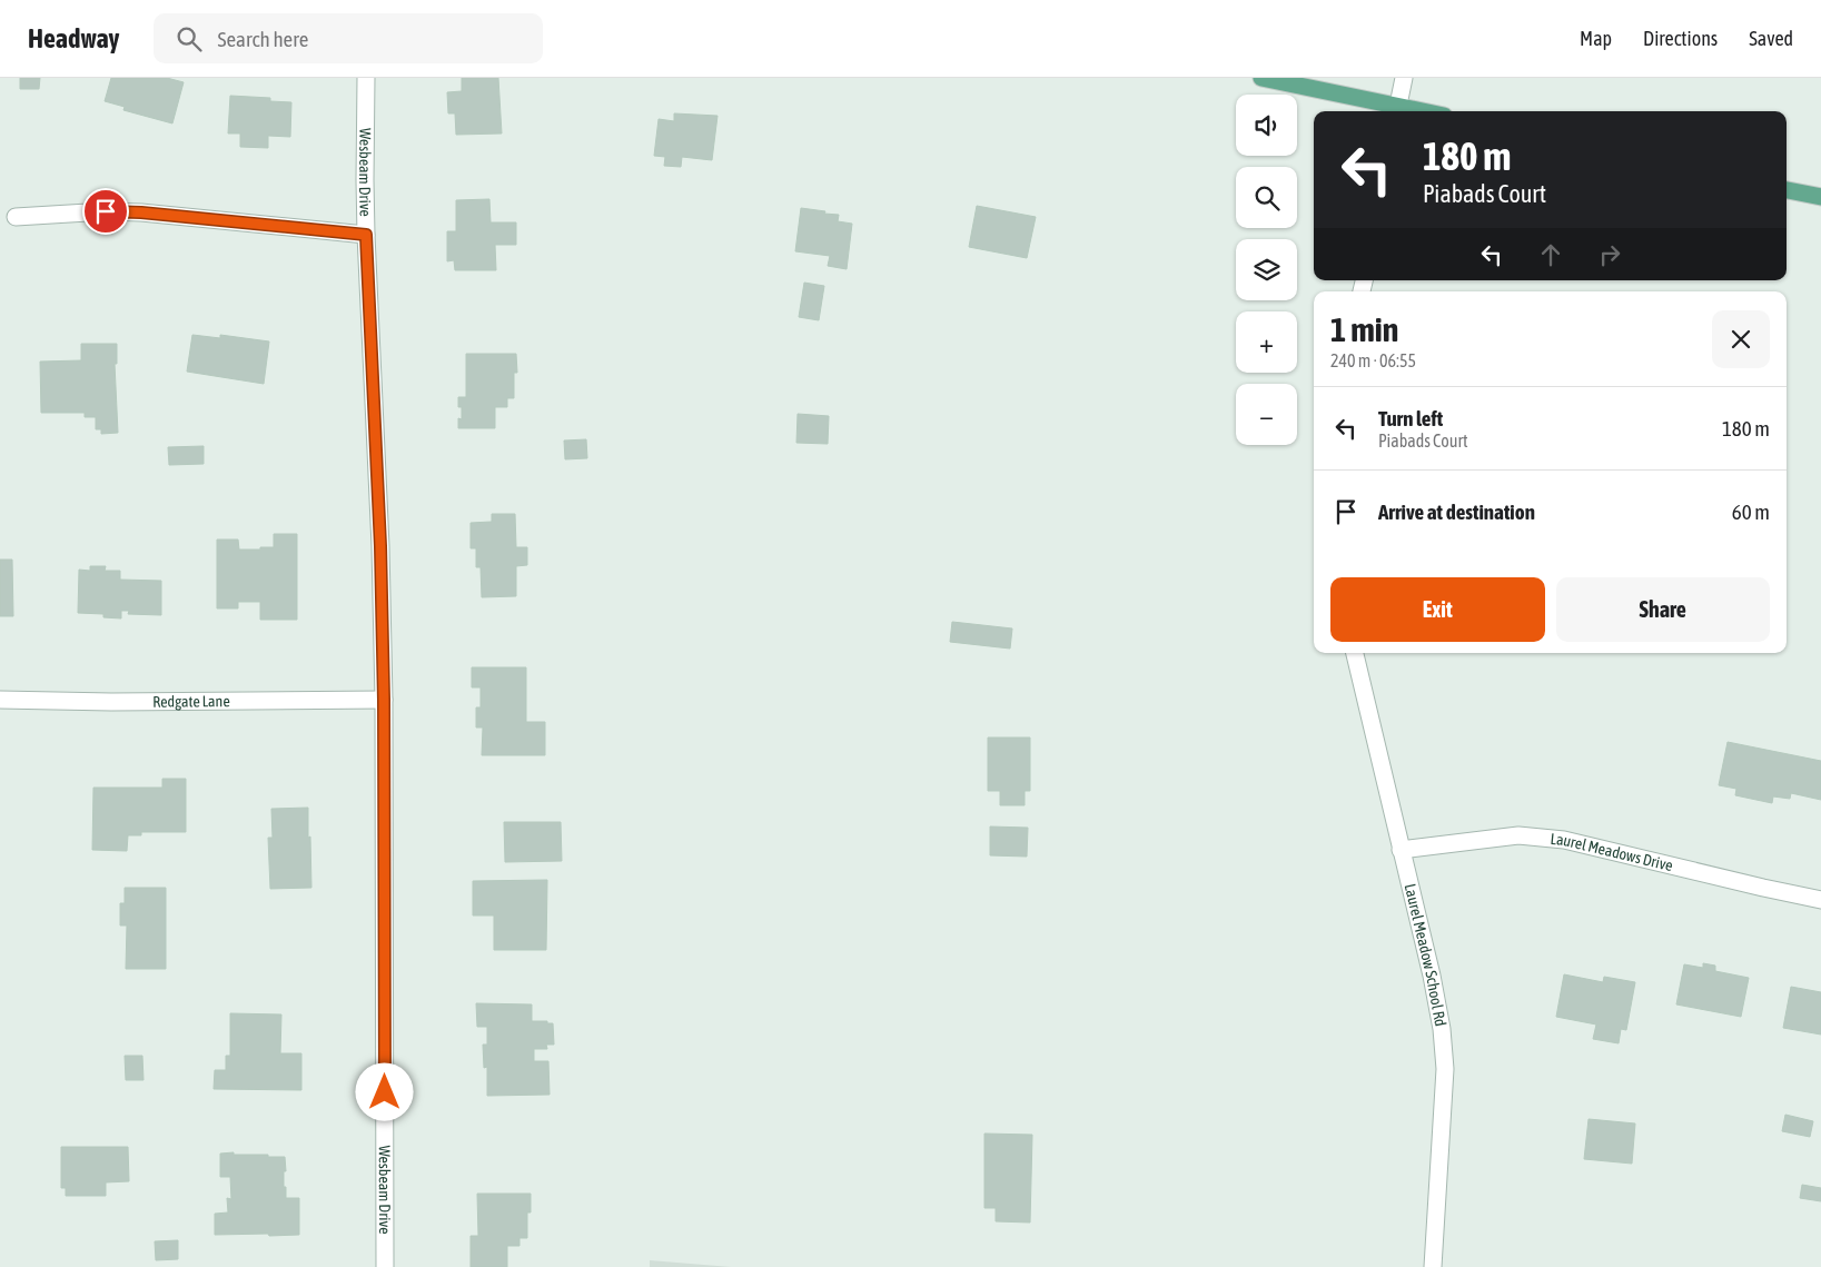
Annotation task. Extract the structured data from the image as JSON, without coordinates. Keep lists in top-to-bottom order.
{
  "streets": {
    "street": [
      "Wesbeam Drive",
      "Redgate Lane",
      "Laurel Meadows Drive",
      "Laurel Meadow School Rd"
    ]
  },
  "crossings": [
    ["Wesbeam Drive", "Redgate Lane"],
    ["Laurel Meadows Drive", "Laurel Meadow School Rd"]
  ],
  "page": {
    "header": "Headway",
    "search": "Search here",
    "nav": ["Map", "Directions", "Saved"],
    "map_buttons": ["+", "−"],
    "turn": ["180 m", "Piabads Court"],
    "heading": ["1 min", "240 m · 06:55"],
    "list": [
      {
        "name": "Turn left",
        "note": "Piabads Court",
        "value": "180 m"
      },
      {
        "name": "Arrive at destination",
        "value": "60 m"
      }
    ],
    "buttons": ["Exit", "Share"]
  }
}
